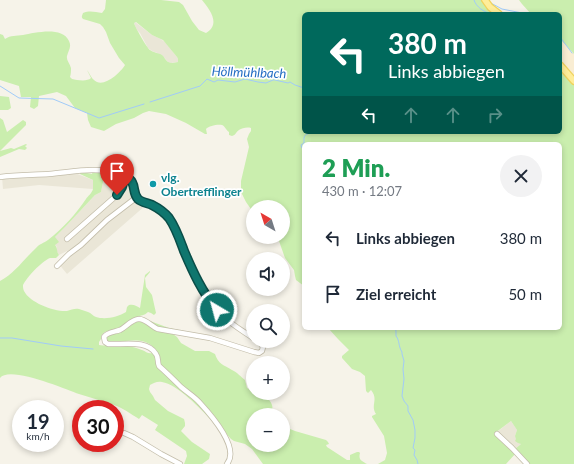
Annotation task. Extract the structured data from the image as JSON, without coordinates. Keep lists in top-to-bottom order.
{
  "water": ["Höllmühlbach"],
  "places": ["vlg. Obertrefflinger"],
  "north": "top left",
  "page": {
    "turn": ["380 m", "Links abbiegen"],
    "heading": ["2 Min.", "430 m · 12:07"],
    "map_buttons": ["+", "−"],
    "list": [
      {
        "name": "Links abbiegen",
        "value": "380 m"
      },
      {
        "name": "Ziel erreicht",
        "value": "50 m"
      }
    ],
    "speed": "19 km/h",
    "limit": "30"
  }
}
